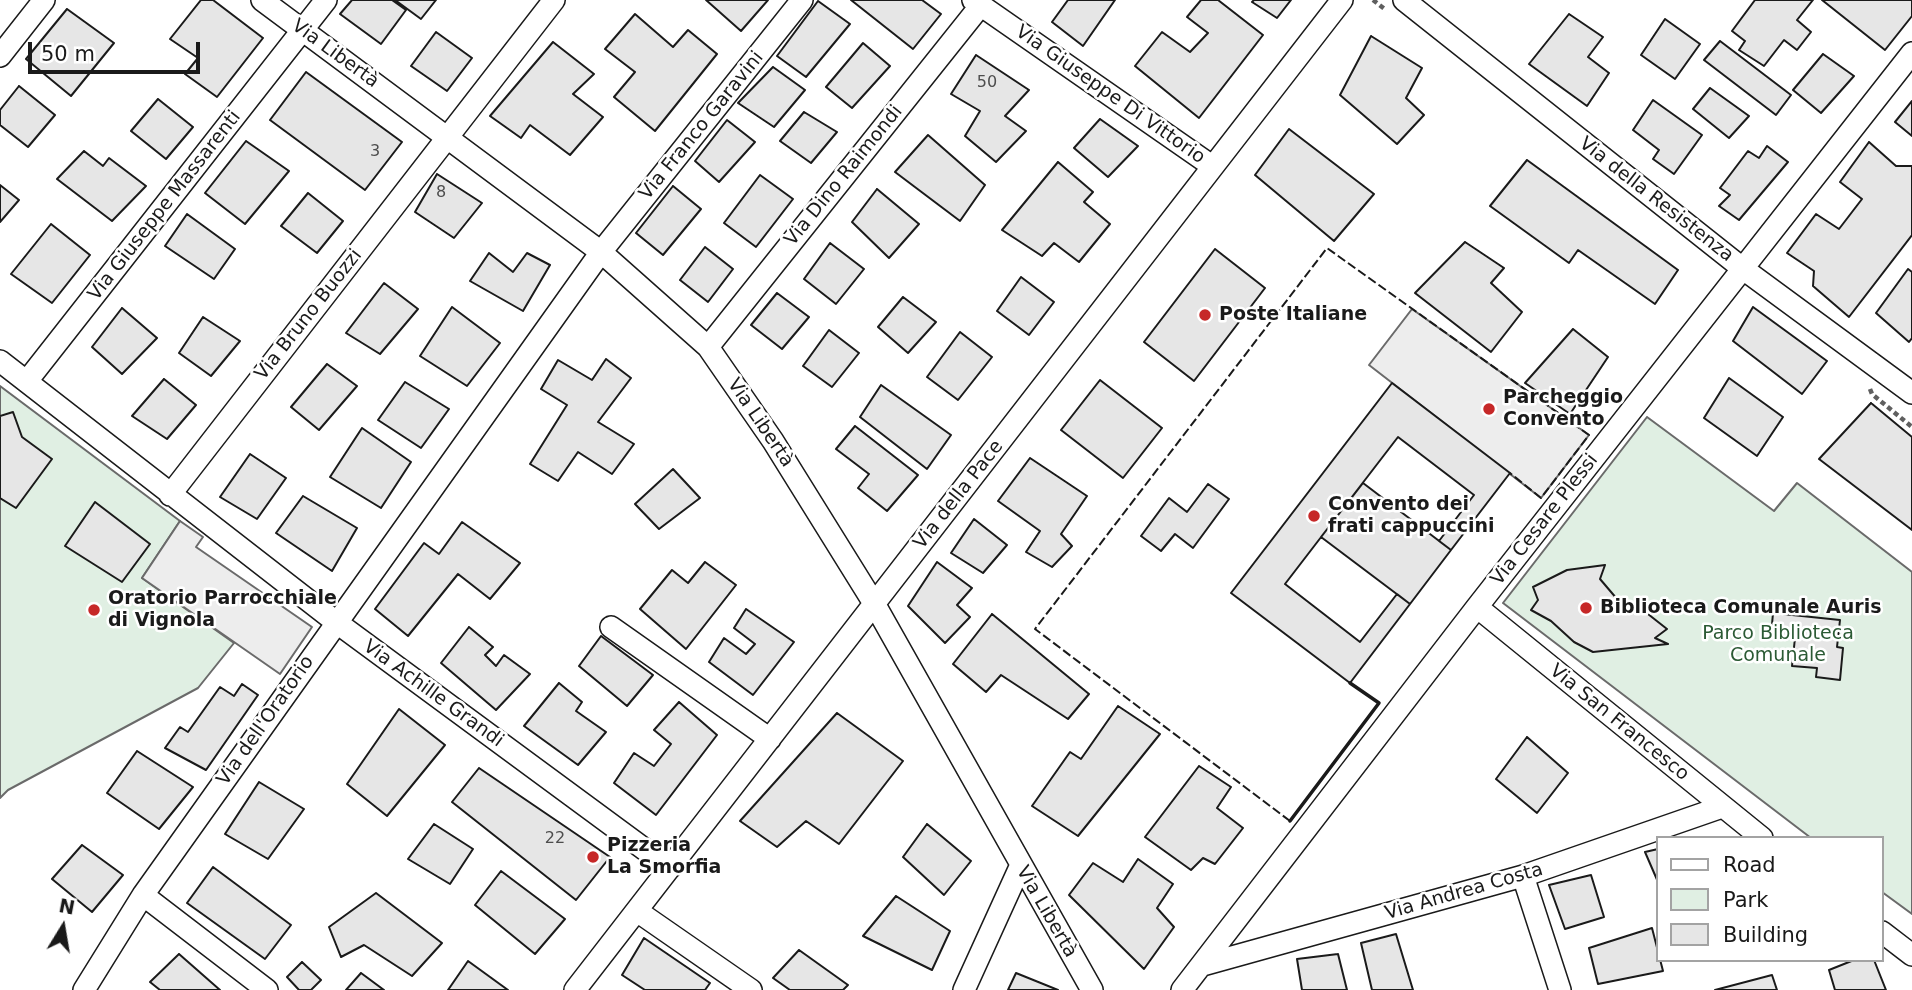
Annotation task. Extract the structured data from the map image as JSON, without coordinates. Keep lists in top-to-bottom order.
{
  "streets": {
    "street": [
      "Via Libertà",
      "Via Giuseppe Di Vittorio",
      "Via Franco Garavini",
      "Via Dino Raimondi",
      "Via della Resistenza",
      "Via Giuseppe Massarenti",
      "Via Bruno Buozzi",
      "Via della Pace",
      "Via Cesare Plessi",
      "Via Achille Grandi",
      "Via dell'Oratorio",
      "Via San Francesco",
      "Via Andrea Costa"
    ]
  },
  "crossings": [
    ["Via Libertà", "Via Franco Garavini"],
    ["Via Libertà", "Via Dino Raimondi"],
    ["Via Libertà", "Via Giuseppe Massarenti"],
    ["Via Libertà", "Via Bruno Buozzi"],
    ["Via Libertà", "Via della Pace"],
    ["Via Libertà", "Via dell'Oratorio"],
    ["Via Giuseppe Di Vittorio", "Via Dino Raimondi"],
    ["Via Giuseppe Di Vittorio", "Via della Pace"],
    ["Via Franco Garavini", "Via dell'Oratorio"],
    ["Via della Resistenza", "Via Cesare Plessi"],
    ["Via Giuseppe Massarenti", "Via Achille Grandi"],
    ["Via Bruno Buozzi", "Via Achille Grandi"],
    ["Via della Pace", "Via Achille Grandi"],
    ["Via Cesare Plessi", "Via San Francesco"],
    ["Via Cesare Plessi", "Via Andrea Costa"],
    ["Via Achille Grandi", "Via dell'Oratorio"],
    ["Via San Francesco", "Via Andrea Costa"]
  ],
  "parks": ["Parco Biblioteca Comunale"],
  "places": [
    "Poste Italiane",
    "Parcheggio Convento",
    "Convento dei frati cappuccini",
    "Biblioteca Comunale Auris",
    "Oratorio Parrocchiale di Vignola",
    "Pizzeria La Smorfia"
  ],
  "house_numbers": [
    "50",
    "3",
    "8",
    "22"
  ],
  "legend": ["Road", "Park", "Building"],
  "scale_bar": "50 m",
  "north": "top"
}
